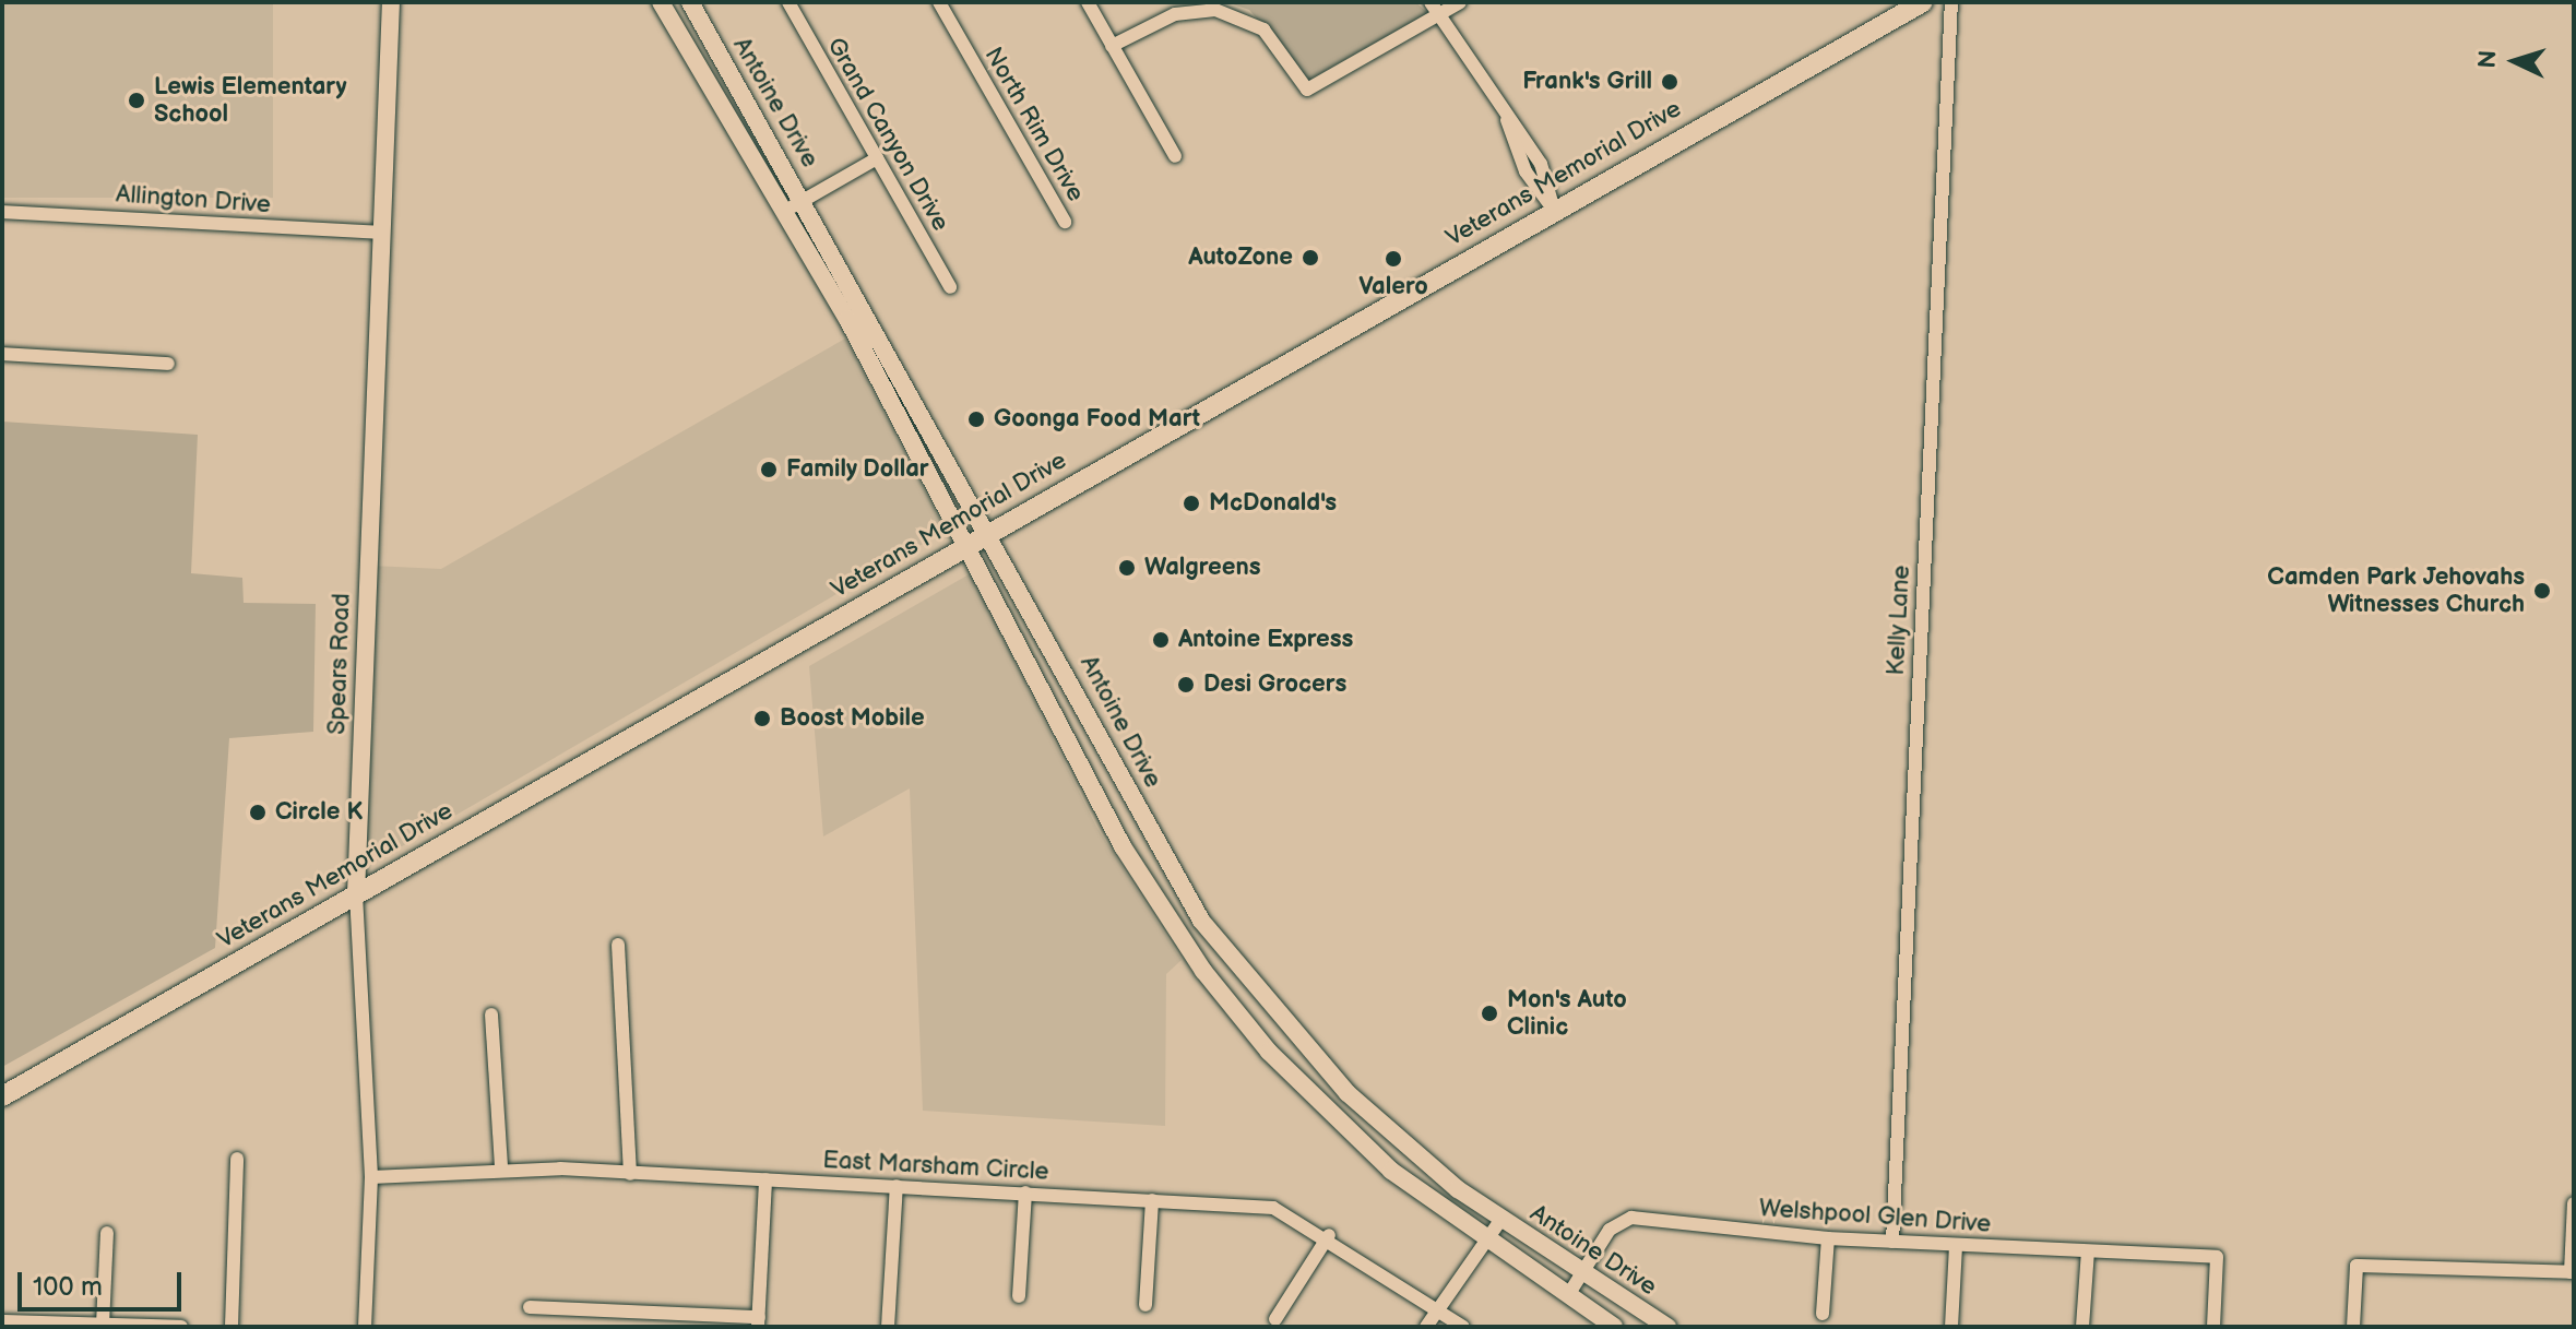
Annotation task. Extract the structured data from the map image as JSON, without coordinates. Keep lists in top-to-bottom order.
{
  "streets": {
    "main road": ["Antoine Drive", "Veterans Memorial Drive", "Spears Road"],
    "street": [
      "North Rim Drive",
      "Grand Canyon Drive",
      "Allington Drive",
      "Kelly Lane",
      "East Marsham Circle",
      "Welshpool Glen Drive"
    ]
  },
  "crossings": [
    ["Antoine Drive", "Veterans Memorial Drive"],
    ["Antoine Drive", "Welshpool Glen Drive"],
    ["Veterans Memorial Drive", "Spears Road"],
    ["Allington Drive", "Spears Road"],
    ["Kelly Lane", "Welshpool Glen Drive"],
    ["Spears Road", "East Marsham Circle"]
  ],
  "places": [
    "Frank's Grill",
    "Lewis Elementary School",
    "AutoZone",
    "Valero",
    "Goonga Food Mart",
    "Family Dollar",
    "McDonald's",
    "Walgreens",
    "Camden Park Jehovahs Witnesses Church",
    "Antoine Express",
    "Desi Grocers",
    "Boost Mobile",
    "Circle K",
    "Mon's Auto Clinic"
  ],
  "scale_bar": "100 m",
  "north": "left"
}
